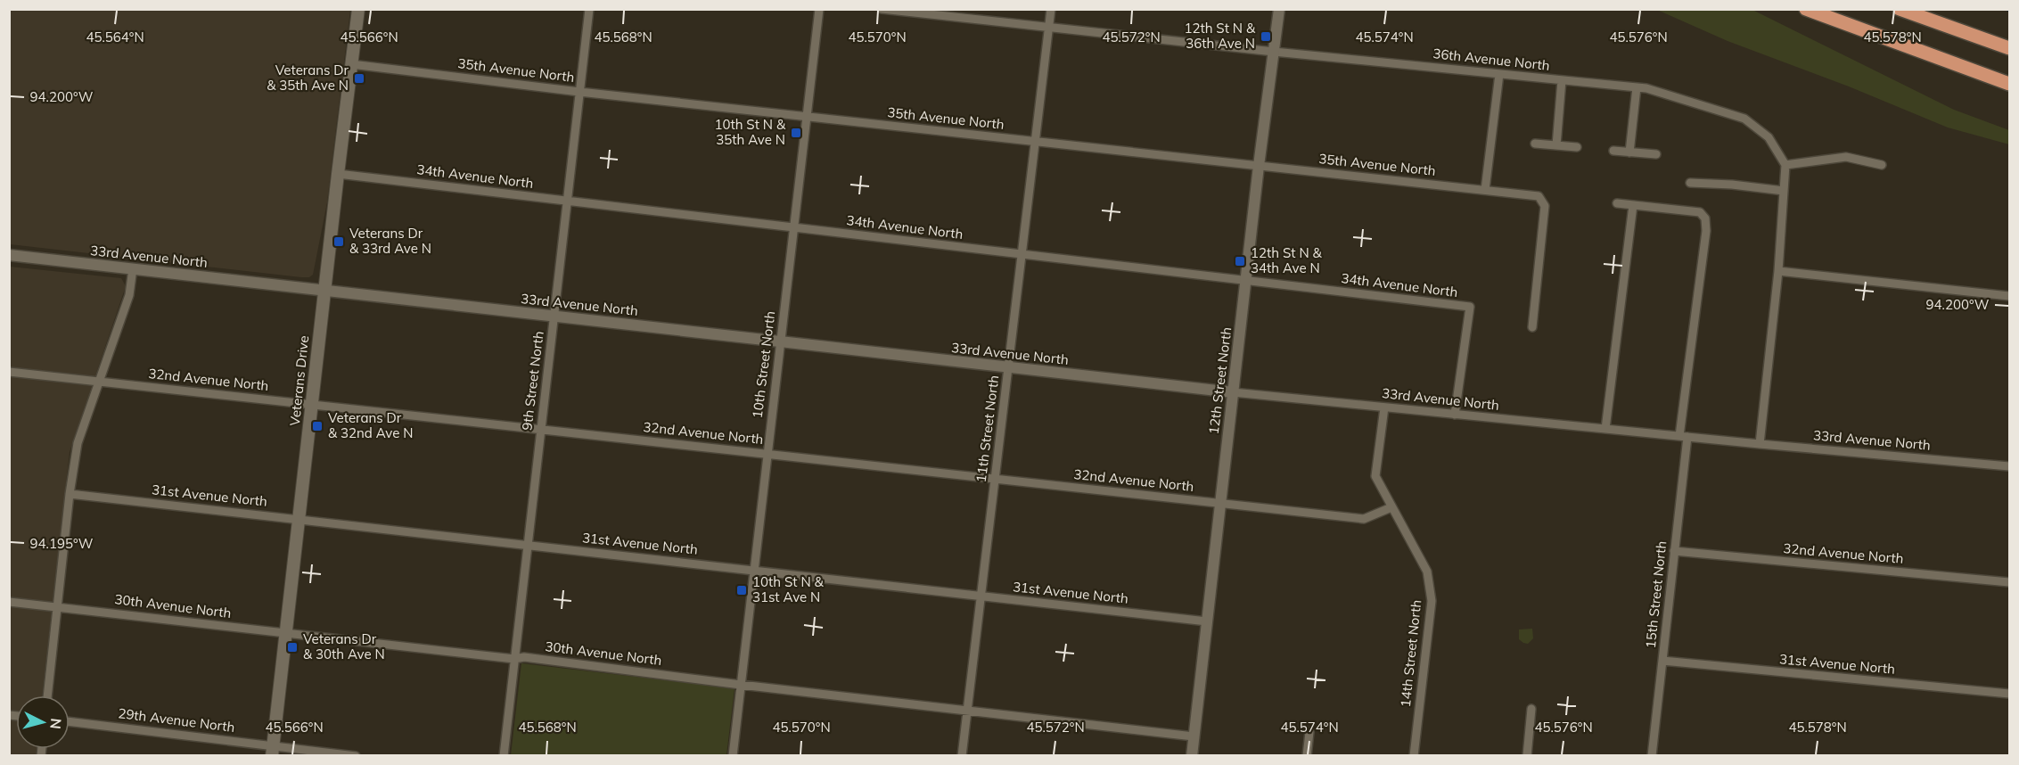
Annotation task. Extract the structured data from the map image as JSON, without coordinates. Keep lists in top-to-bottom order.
{
  "streets": {
    "main road": ["Veterans Drive"],
    "street": [
      "36th Avenue North",
      "35th Avenue North",
      "34th Avenue North",
      "33rd Avenue North",
      "10th Street North",
      "32nd Avenue North",
      "9th Street North",
      "12th Street North",
      "11th Street North",
      "31st Avenue North",
      "15th Street North",
      "30th Avenue North",
      "14th Street North",
      "29th Avenue North"
    ]
  },
  "crossings": [
    ["36th Avenue North", "12th Street North"],
    ["36th Avenue North", "11th Street North"],
    ["35th Avenue North", "10th Street North"],
    ["35th Avenue North", "Veterans Drive"],
    ["35th Avenue North", "9th Street North"],
    ["35th Avenue North", "12th Street North"],
    ["35th Avenue North", "11th Street North"],
    ["34th Avenue North", "33rd Avenue North"],
    ["34th Avenue North", "10th Street North"],
    ["34th Avenue North", "Veterans Drive"],
    ["34th Avenue North", "9th Street North"],
    ["34th Avenue North", "12th Street North"],
    ["34th Avenue North", "11th Street North"],
    ["33rd Avenue North", "10th Street North"],
    ["33rd Avenue North", "Veterans Drive"],
    ["33rd Avenue North", "9th Street North"],
    ["33rd Avenue North", "12th Street North"],
    ["33rd Avenue North", "11th Street North"],
    ["33rd Avenue North", "15th Street North"],
    ["33rd Avenue North", "14th Street North"],
    ["10th Street North", "32nd Avenue North"],
    ["10th Street North", "31st Avenue North"],
    ["10th Street North", "30th Avenue North"],
    ["32nd Avenue North", "Veterans Drive"],
    ["32nd Avenue North", "9th Street North"],
    ["32nd Avenue North", "12th Street North"],
    ["32nd Avenue North", "11th Street North"],
    ["32nd Avenue North", "15th Street North"],
    ["32nd Avenue North", "14th Street North"],
    ["Veterans Drive", "31st Avenue North"],
    ["Veterans Drive", "30th Avenue North"],
    ["Veterans Drive", "29th Avenue North"],
    ["9th Street North", "31st Avenue North"],
    ["9th Street North", "30th Avenue North"],
    ["12th Street North", "31st Avenue North"],
    ["12th Street North", "30th Avenue North"],
    ["11th Street North", "31st Avenue North"],
    ["11th Street North", "30th Avenue North"],
    ["31st Avenue North", "15th Street North"]
  ],
  "places": {
    "transit": [
      "12th St N & 36th Ave N",
      "Veterans Dr & 35th Ave N",
      "10th St N & 35th Ave N",
      "Veterans Dr & 33rd Ave N",
      "12th St N & 34th Ave N",
      "Veterans Dr & 32nd Ave N",
      "10th St N & 31st Ave N",
      "Veterans Dr & 30th Ave N"
    ]
  },
  "north": "right",
  "coordinates": [
    "45.564°N",
    "45.566°N",
    "45.568°N",
    "45.570°N",
    "45.572°N",
    "45.574°N",
    "45.576°N",
    "45.578°N",
    "94.200°W",
    "94.195°W"
  ]
}
